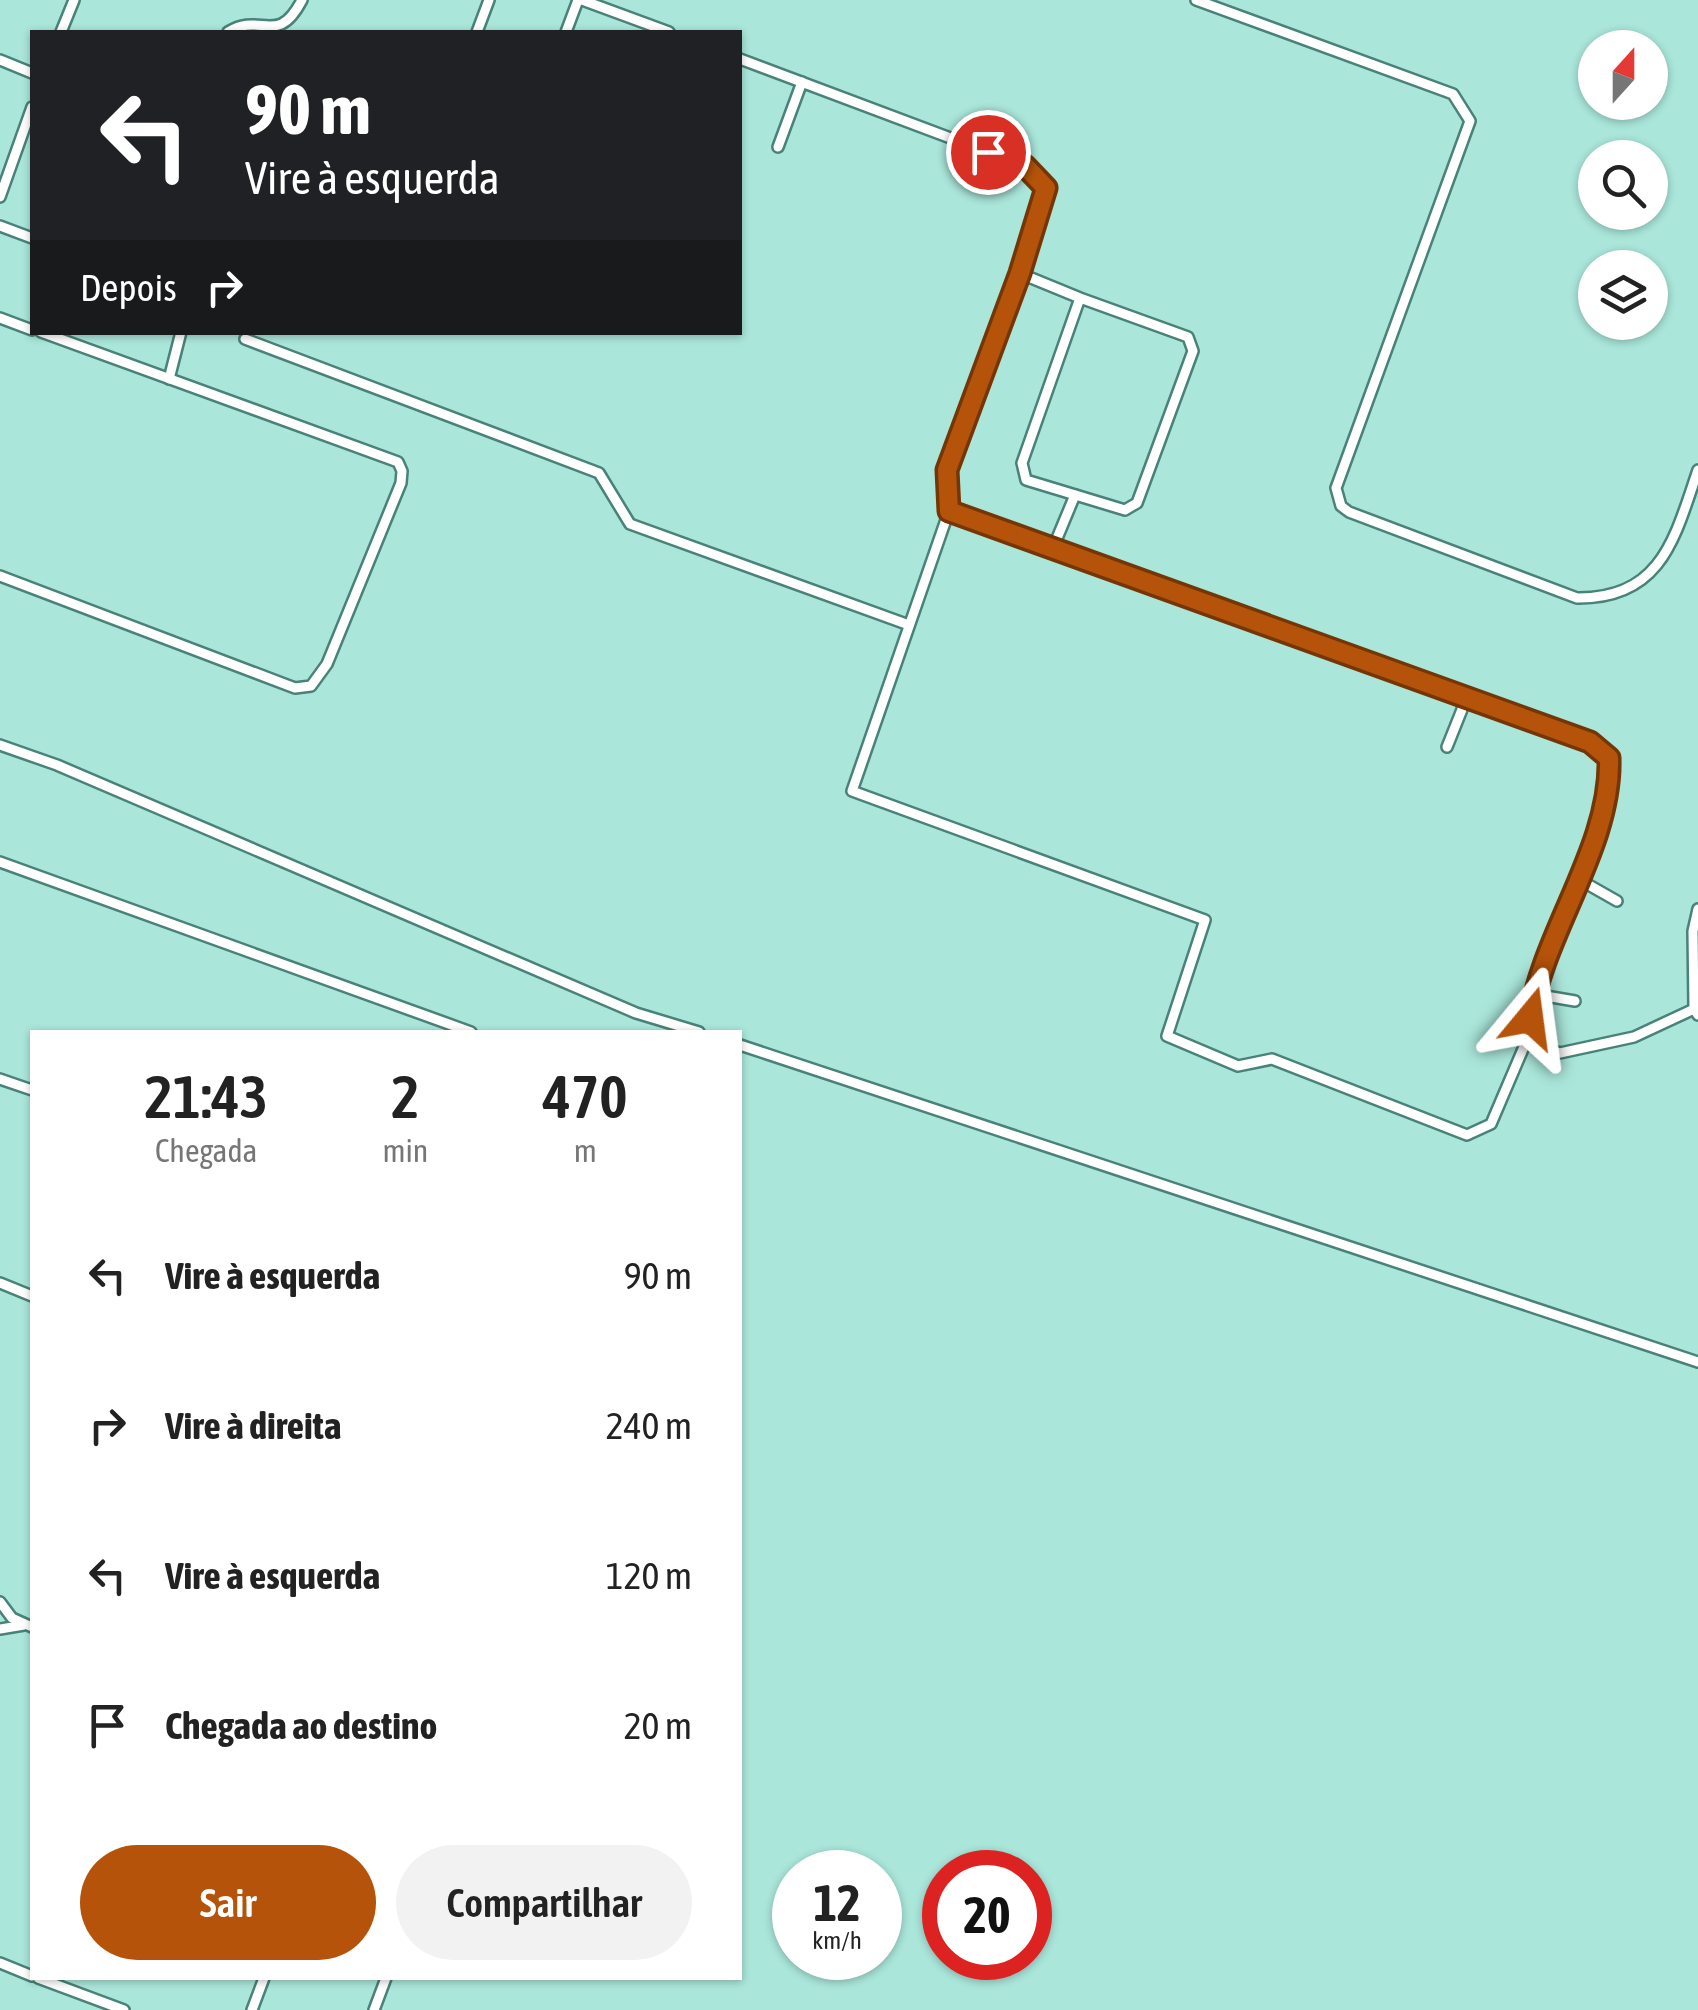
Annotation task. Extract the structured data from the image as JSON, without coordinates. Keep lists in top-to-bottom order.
{
  "north": "top",
  "page": {
    "turn": ["90 m", "Vire à esquerda"],
    "then": "Depois",
    "eta": [
      "21:43",
      "Chegada",
      "2",
      "min",
      "470",
      "m"
    ],
    "list": [
      {
        "name": "Vire à esquerda",
        "value": "90 m"
      },
      {
        "name": "Vire à direita",
        "value": "240 m"
      },
      {
        "name": "Vire à esquerda",
        "value": "120 m"
      },
      {
        "name": "Chegada ao destino",
        "value": "20 m"
      }
    ],
    "buttons": ["Sair", "Compartilhar"],
    "speed": "12 km/h",
    "limit": "20"
  }
}
